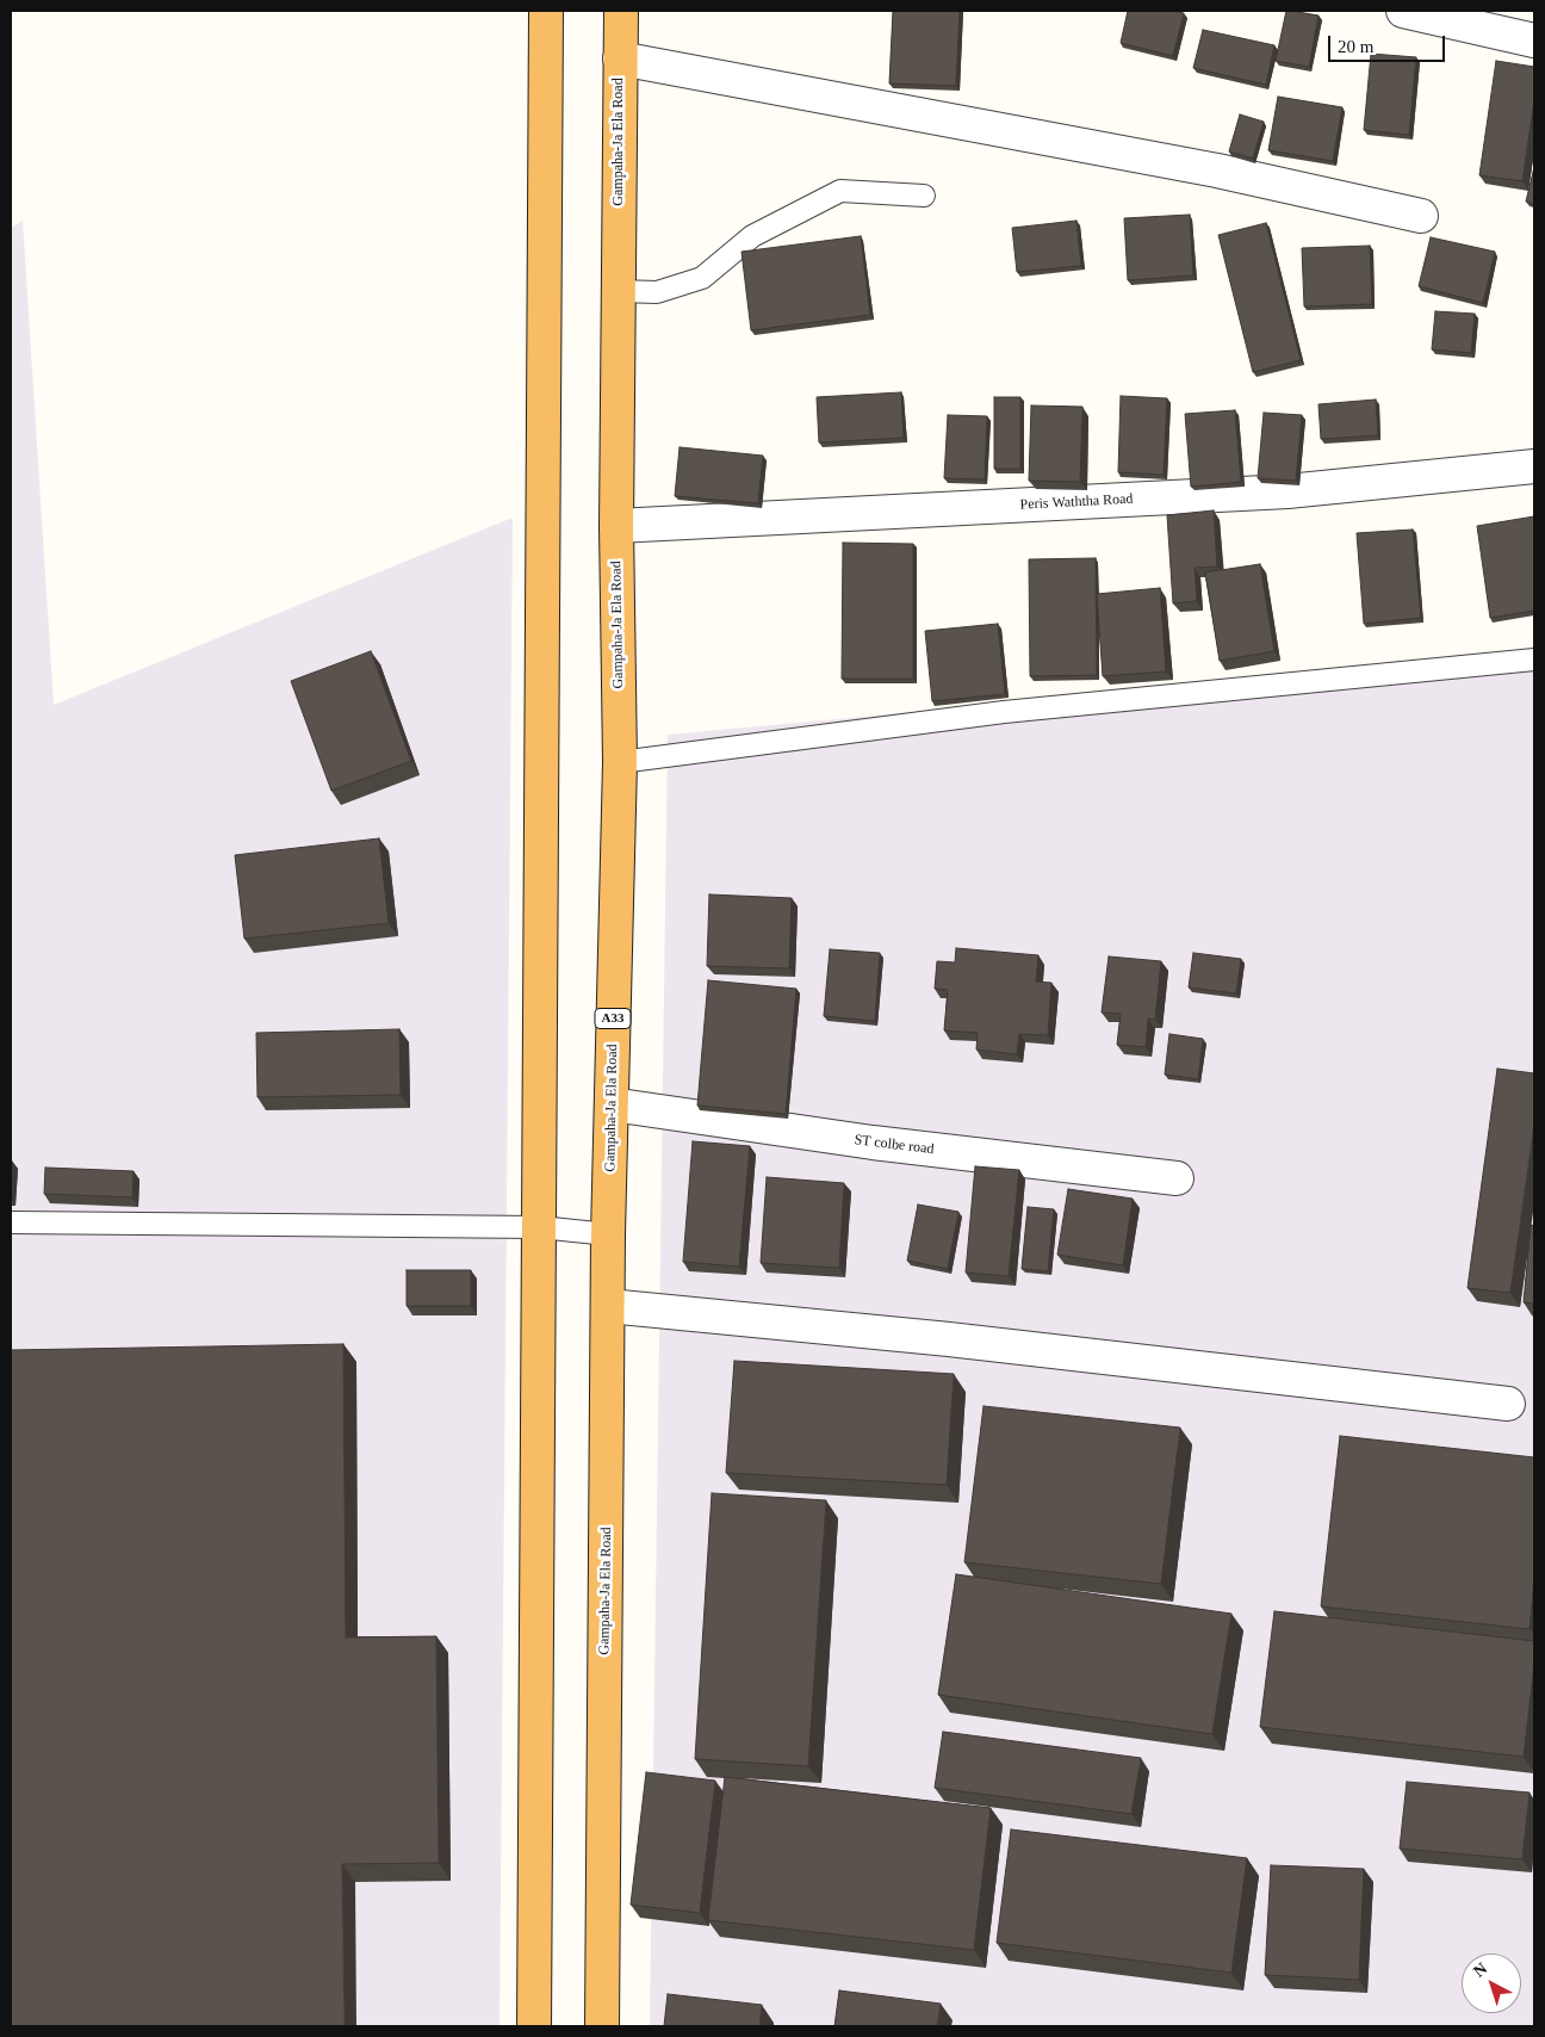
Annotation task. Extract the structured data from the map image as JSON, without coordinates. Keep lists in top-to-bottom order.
{
  "streets": {
    "highway": ["Gampaha-Ja Ela Road", "A33"],
    "street": ["Peris Waththa Road", "ST colbe road"]
  },
  "crossings": [
    ["Gampaha-Ja Ela Road", "Peris Waththa Road"],
    ["Gampaha-Ja Ela Road", "ST colbe road"]
  ],
  "scale_bar": "20 m",
  "north": "top left"
}
